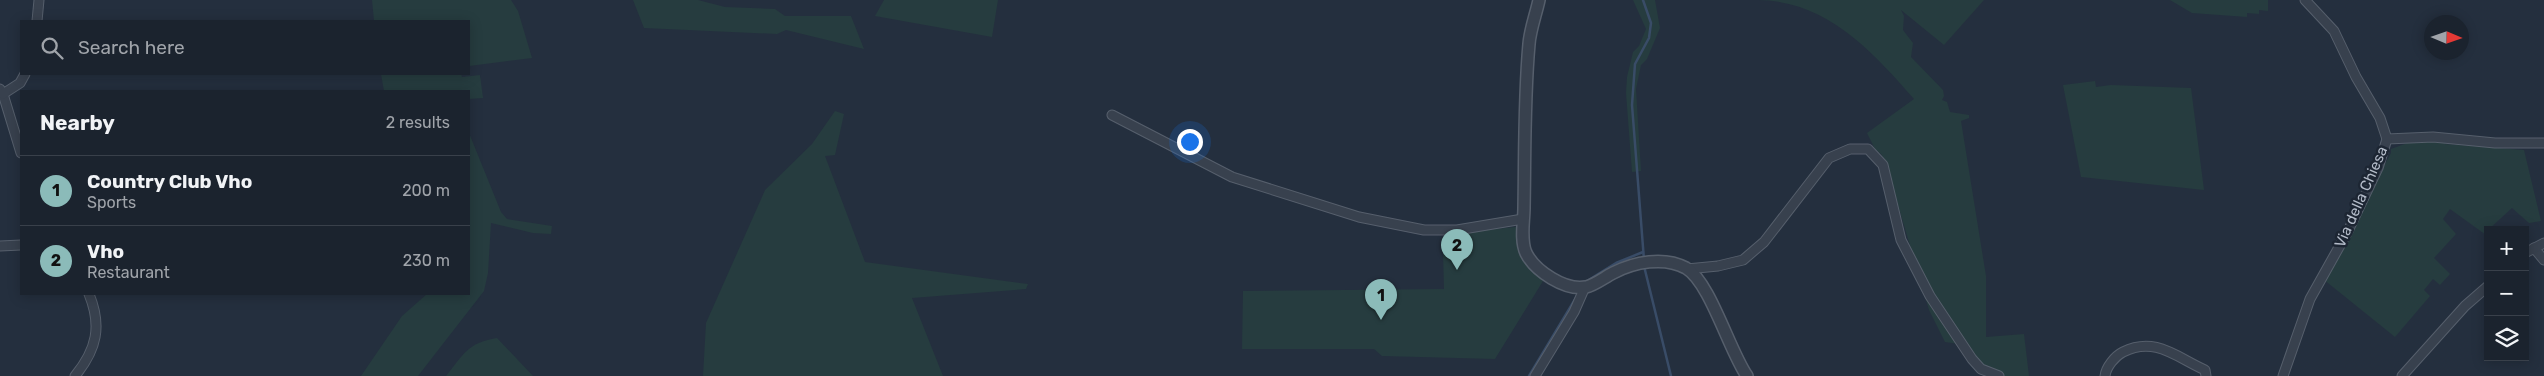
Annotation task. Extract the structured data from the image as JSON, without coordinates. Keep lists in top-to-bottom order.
{
  "streets": {
    "street": ["Via della Chiesa"]
  },
  "north": "right",
  "page": {
    "search": "Search here",
    "heading": ["Nearby", "2 results"],
    "list": [
      {
        "mark": "1",
        "name": "Country Club Vho",
        "note": "Sports",
        "value": "200 m"
      },
      {
        "mark": "2",
        "name": "Vho",
        "note": "Restaurant",
        "value": "230 m"
      }
    ],
    "map_buttons": ["+", "−"],
    "pins": ["2", "1"]
  }
}
